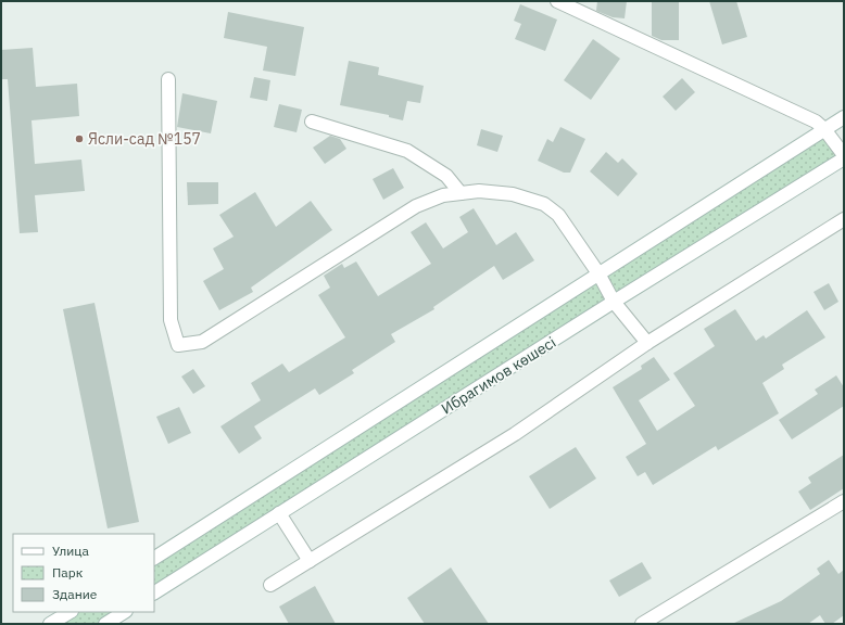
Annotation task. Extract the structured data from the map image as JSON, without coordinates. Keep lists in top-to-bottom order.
{
  "streets": {
    "street": ["Ибрагимов көшесі"]
  },
  "places": ["Ясли-сад №157"],
  "legend": ["Улица", "Парк", "Здание"]
}
